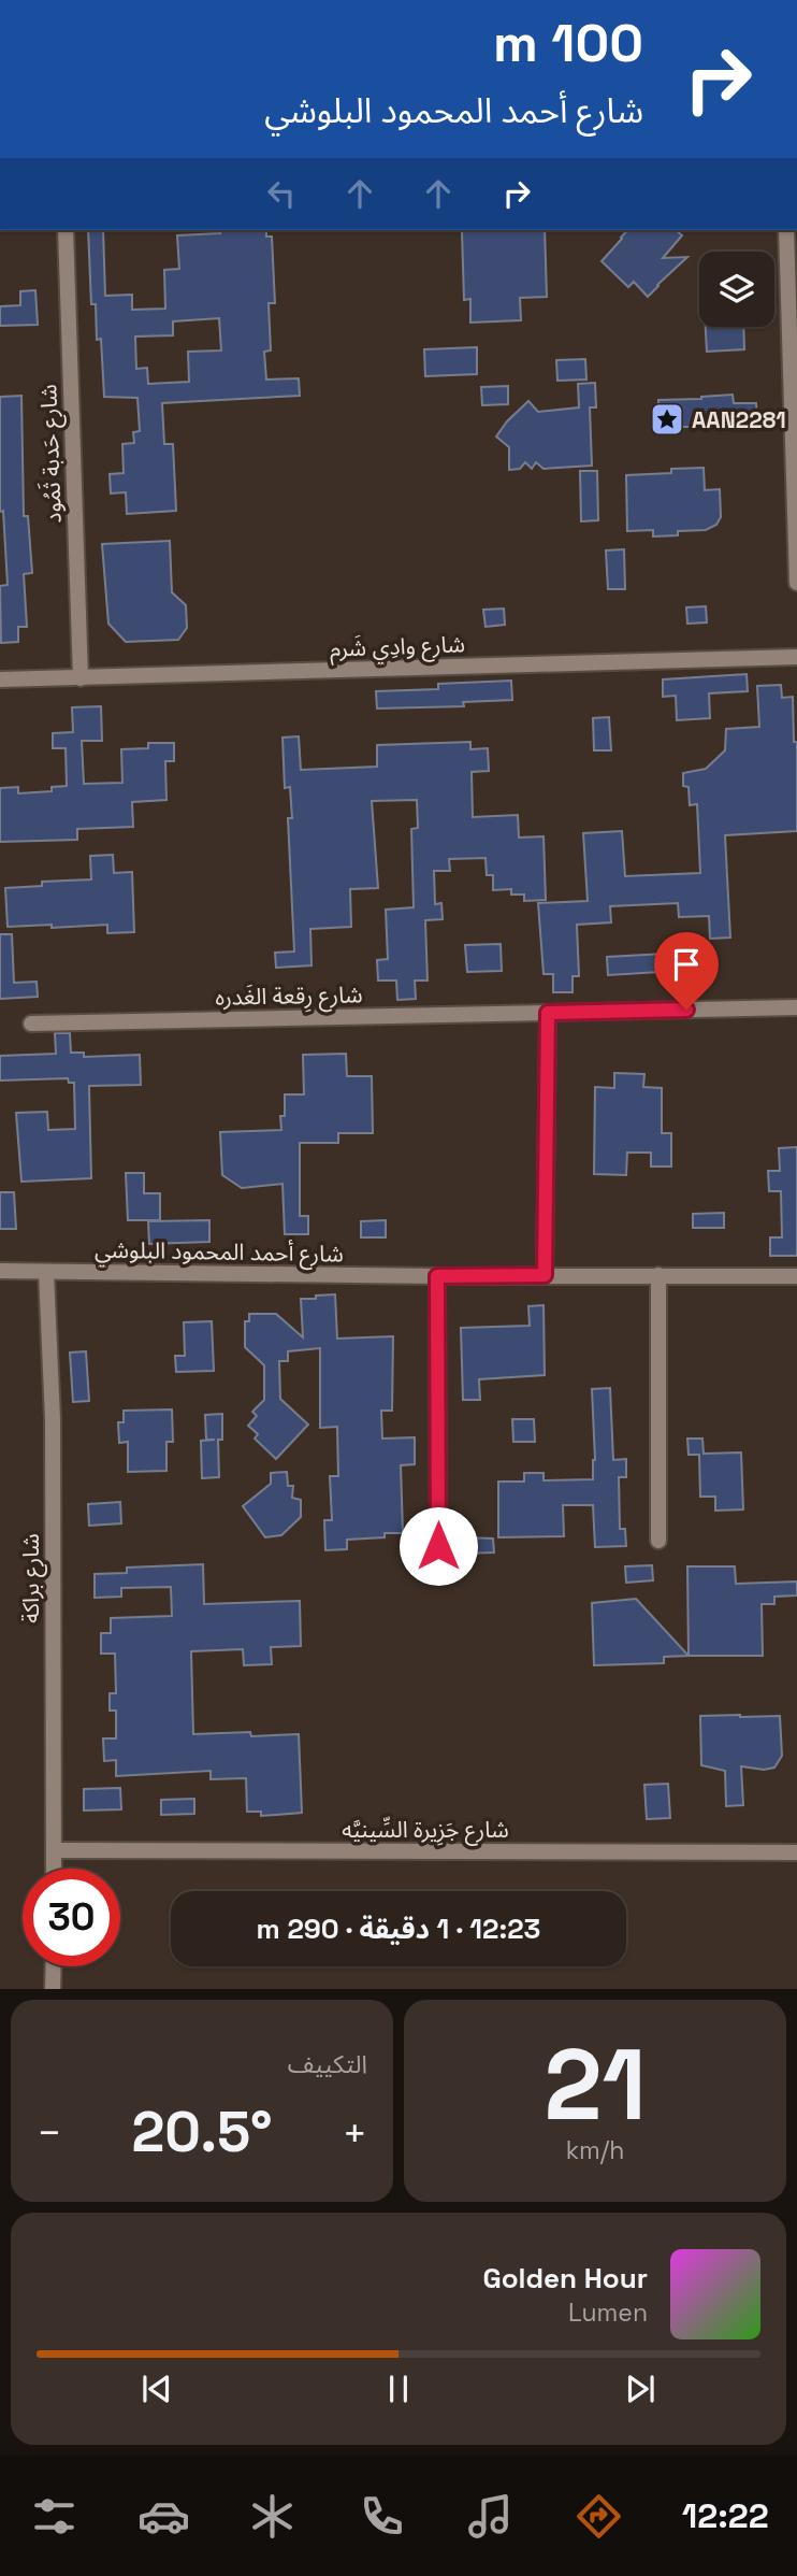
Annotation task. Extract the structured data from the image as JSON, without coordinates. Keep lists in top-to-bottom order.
{
  "streets": {
    "street": [
      "شارع حَدبة ثَمُود",
      "شارع وادِي شَرم",
      "شارع رِقعة الغَدره",
      "شارع أحمد المحمود البلوشي",
      "شارع براكة",
      "شارع جَزِيرة السِّينيَّه"
    ]
  },
  "crossings": [
    ["شارع حَدبة ثَمُود", "شارع وادِي شَرم"],
    ["شارع أحمد المحمود البلوشي", "شارع براكة"],
    ["شارع براكة", "شارع جَزِيرة السِّينيَّه"]
  ],
  "places": {
    "place": ["AAN2281"]
  },
  "page": {
    "turn": ["100 m", "شارع أحمد المحمود البلوشي"],
    "limit": "30",
    "trip": "12:23 · 1 دقيقة · 290 m",
    "tile": [
      ["21", "km/h"],
      "التكييف"
    ],
    "heat": ["−", "20.5°", "+"],
    "song": ["Golden Hour", "Lumen"],
    "tabs": "12:22"
  }
}
